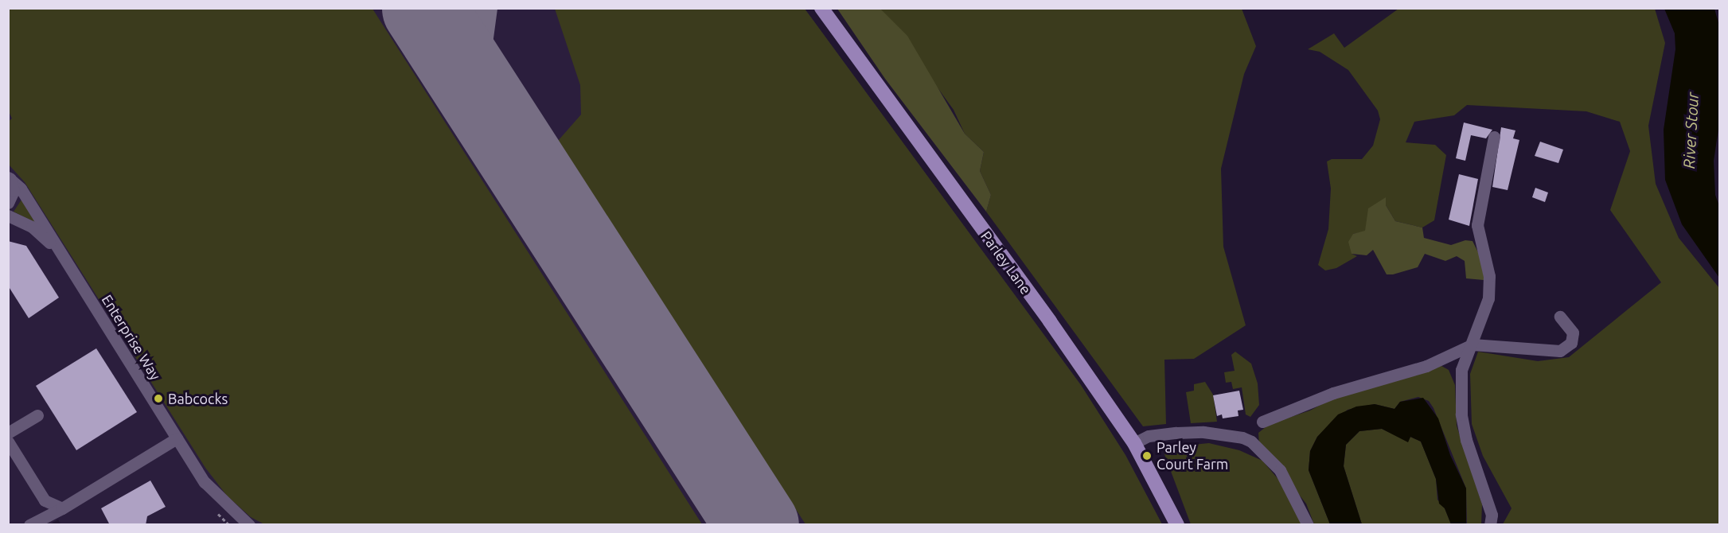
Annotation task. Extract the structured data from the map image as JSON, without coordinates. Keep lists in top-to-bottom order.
{
  "streets": {
    "main road": ["Parley Lane"],
    "street": ["Enterprise Way"]
  },
  "water": ["River Stour"],
  "places": ["Babcocks", "Parley Court Farm"]
}
